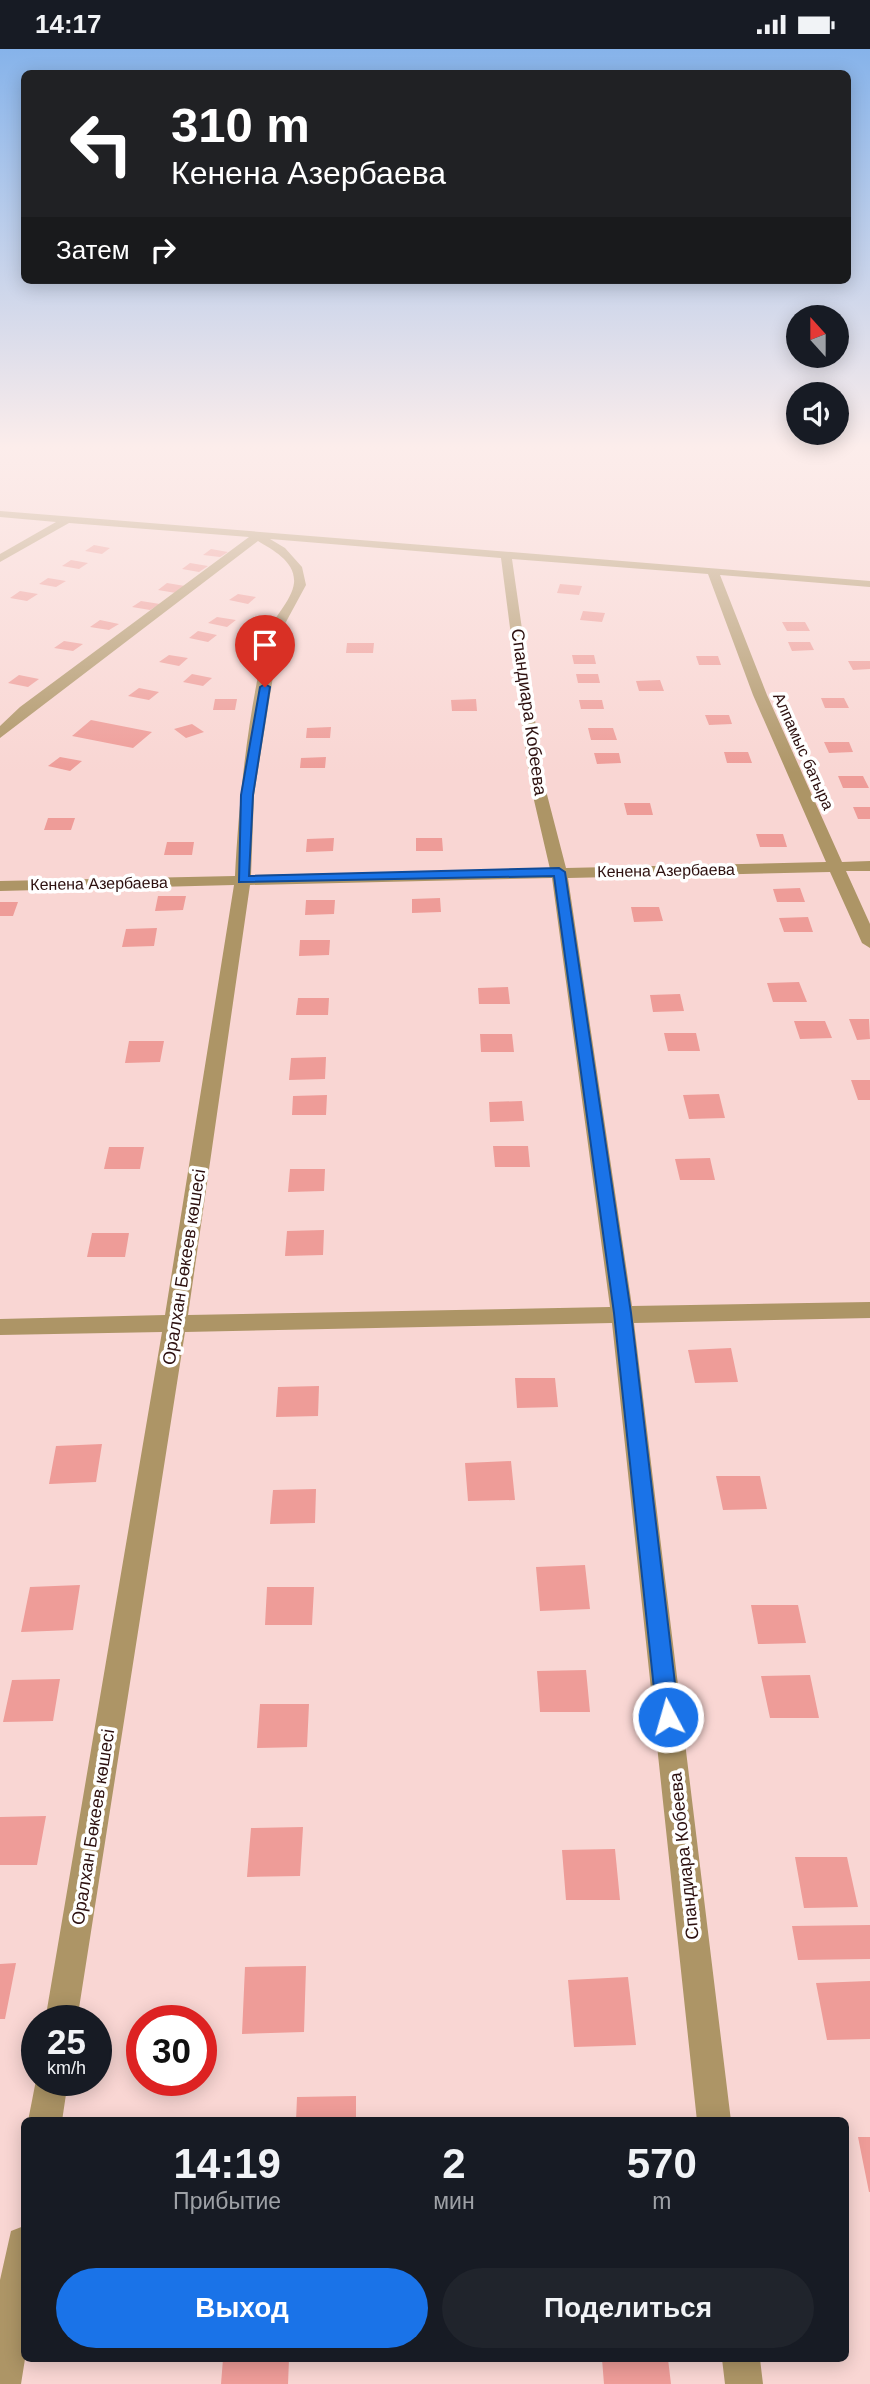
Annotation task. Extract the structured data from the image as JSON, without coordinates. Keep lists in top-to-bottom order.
{
  "streets": {
    "street": [
      "Спандиара Кобеева",
      "Алпамыс батыра",
      "Кенена Азербаева",
      "Оралхан Бөкеев көшесі"
    ]
  },
  "crossings": [
    ["Спандиара Кобеева", "Кенена Азербаева"],
    ["Алпамыс батыра", "Кенена Азербаева"],
    ["Кенена Азербаева", "Оралхан Бөкеев көшесі"]
  ],
  "north": "top",
  "page": {
    "status": "14:17",
    "turn": ["310 m", "Кенена Азербаева"],
    "then": "Затем",
    "speed": "25 km/h",
    "limit": "30",
    "eta": [
      "14:19",
      "Прибытие",
      "2",
      "мин",
      "570",
      "m"
    ],
    "buttons": ["Выход", "Поделиться"]
  }
}
